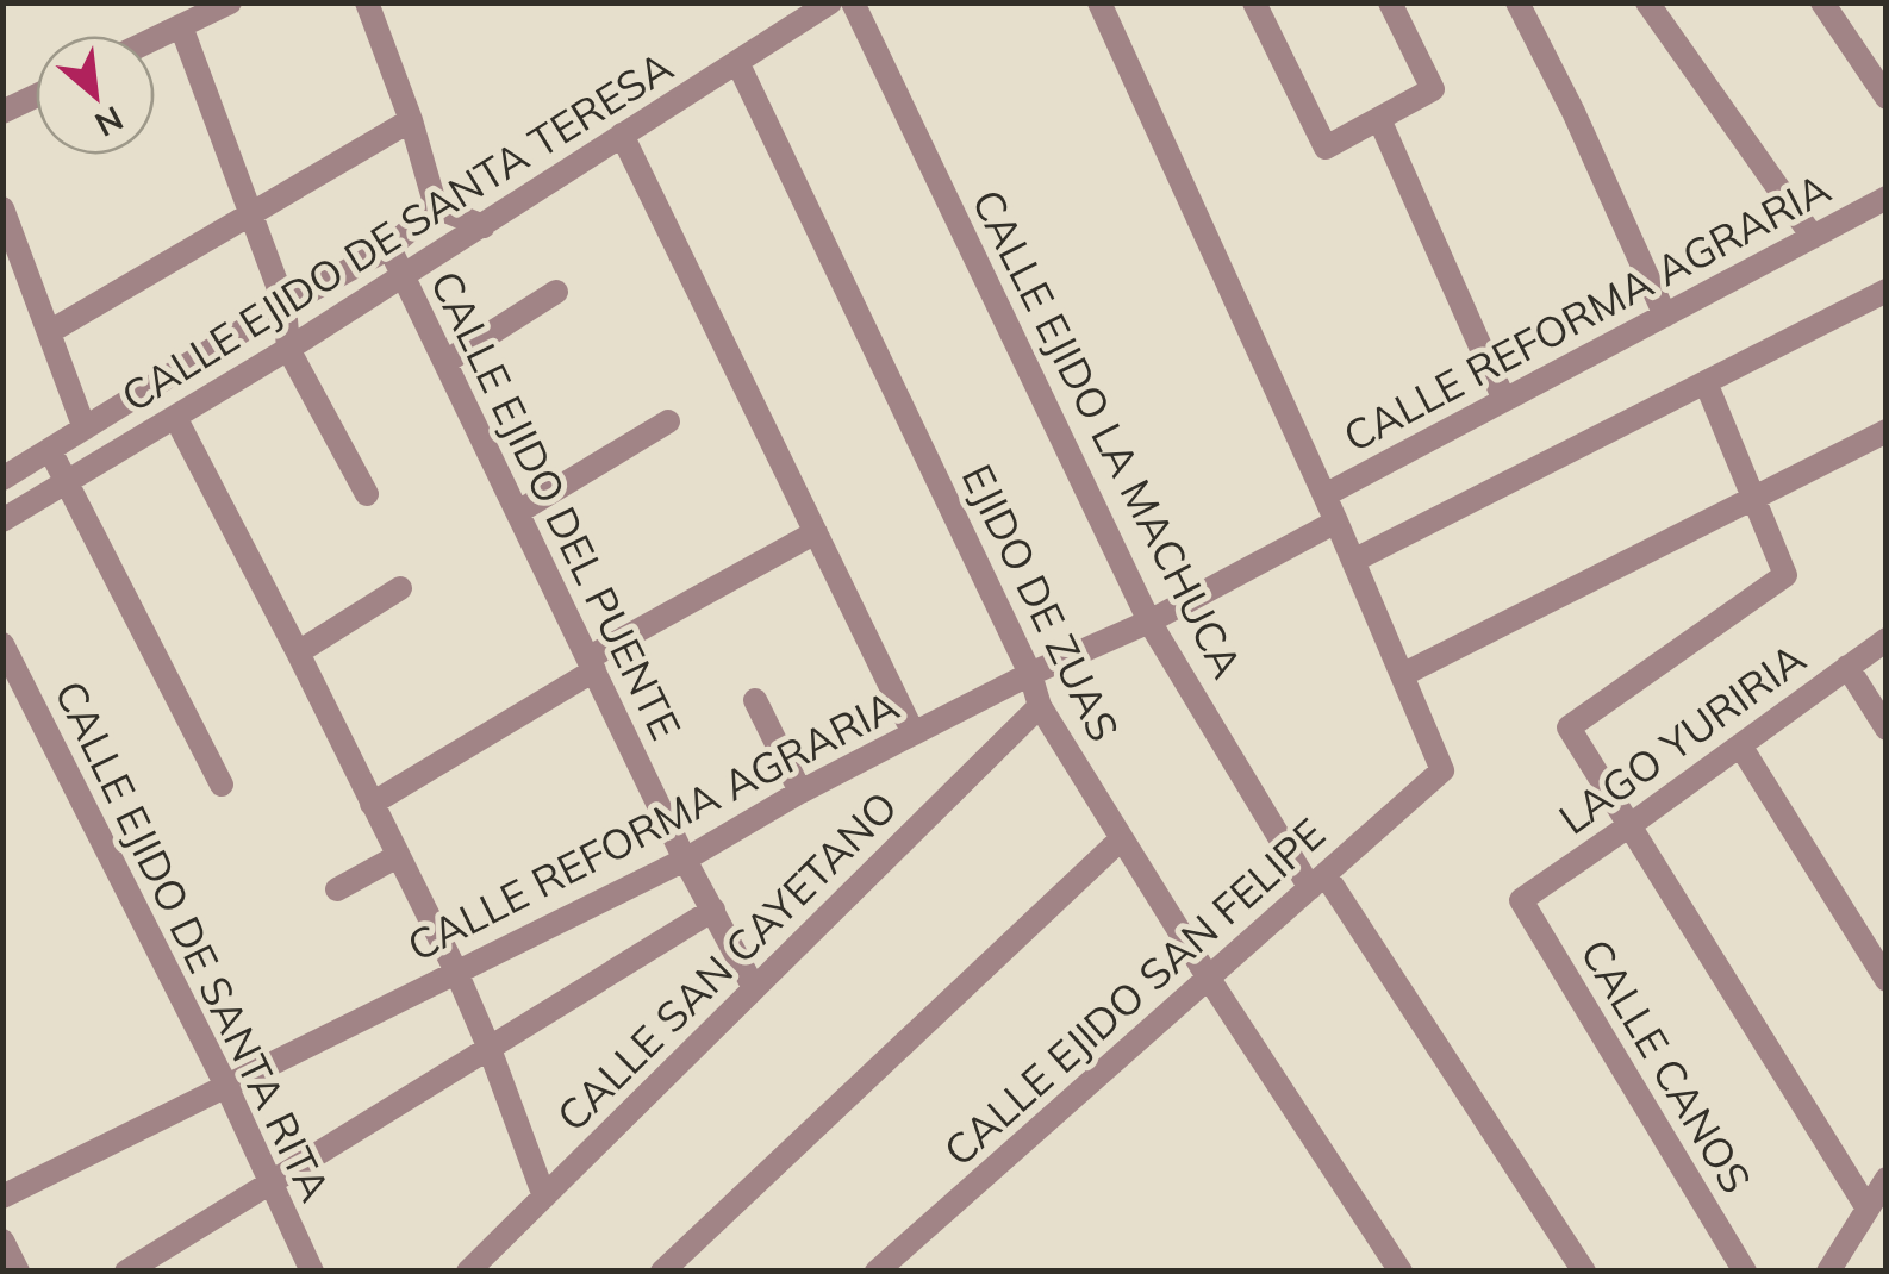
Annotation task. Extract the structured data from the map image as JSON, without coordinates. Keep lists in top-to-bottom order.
{
  "streets": {
    "street": [
      "CALLE EJIDO DE SANTA TERESA",
      "CALLE REFORMA AGRARIA",
      "CALLE EJIDO LA MACHUCA",
      "CALLE EJIDO DEL PUENTE",
      "EJIDO DE ZUAS",
      "LAGO YURIRIA",
      "CALLE EJIDO DE SANTA RITA",
      "CALLE SAN CAYETANO",
      "CALLE EJIDO SAN FELIPE",
      "CALLE CANOS"
    ]
  },
  "crossings": [
    ["CALLE EJIDO DE SANTA TERESA", "CALLE EJIDO DEL PUENTE"],
    ["CALLE EJIDO DE SANTA TERESA", "EJIDO DE ZUAS"],
    ["CALLE REFORMA AGRARIA", "CALLE EJIDO LA MACHUCA"],
    ["CALLE REFORMA AGRARIA", "CALLE EJIDO DEL PUENTE"],
    ["CALLE REFORMA AGRARIA", "EJIDO DE ZUAS"],
    ["CALLE REFORMA AGRARIA", "CALLE EJIDO DE SANTA RITA"],
    ["CALLE EJIDO LA MACHUCA", "CALLE EJIDO SAN FELIPE"],
    ["CALLE EJIDO DEL PUENTE", "CALLE SAN CAYETANO"],
    ["EJIDO DE ZUAS", "CALLE SAN CAYETANO"],
    ["EJIDO DE ZUAS", "CALLE EJIDO SAN FELIPE"],
    ["LAGO YURIRIA", "CALLE CANOS"]
  ],
  "north": "bottom right"
}
